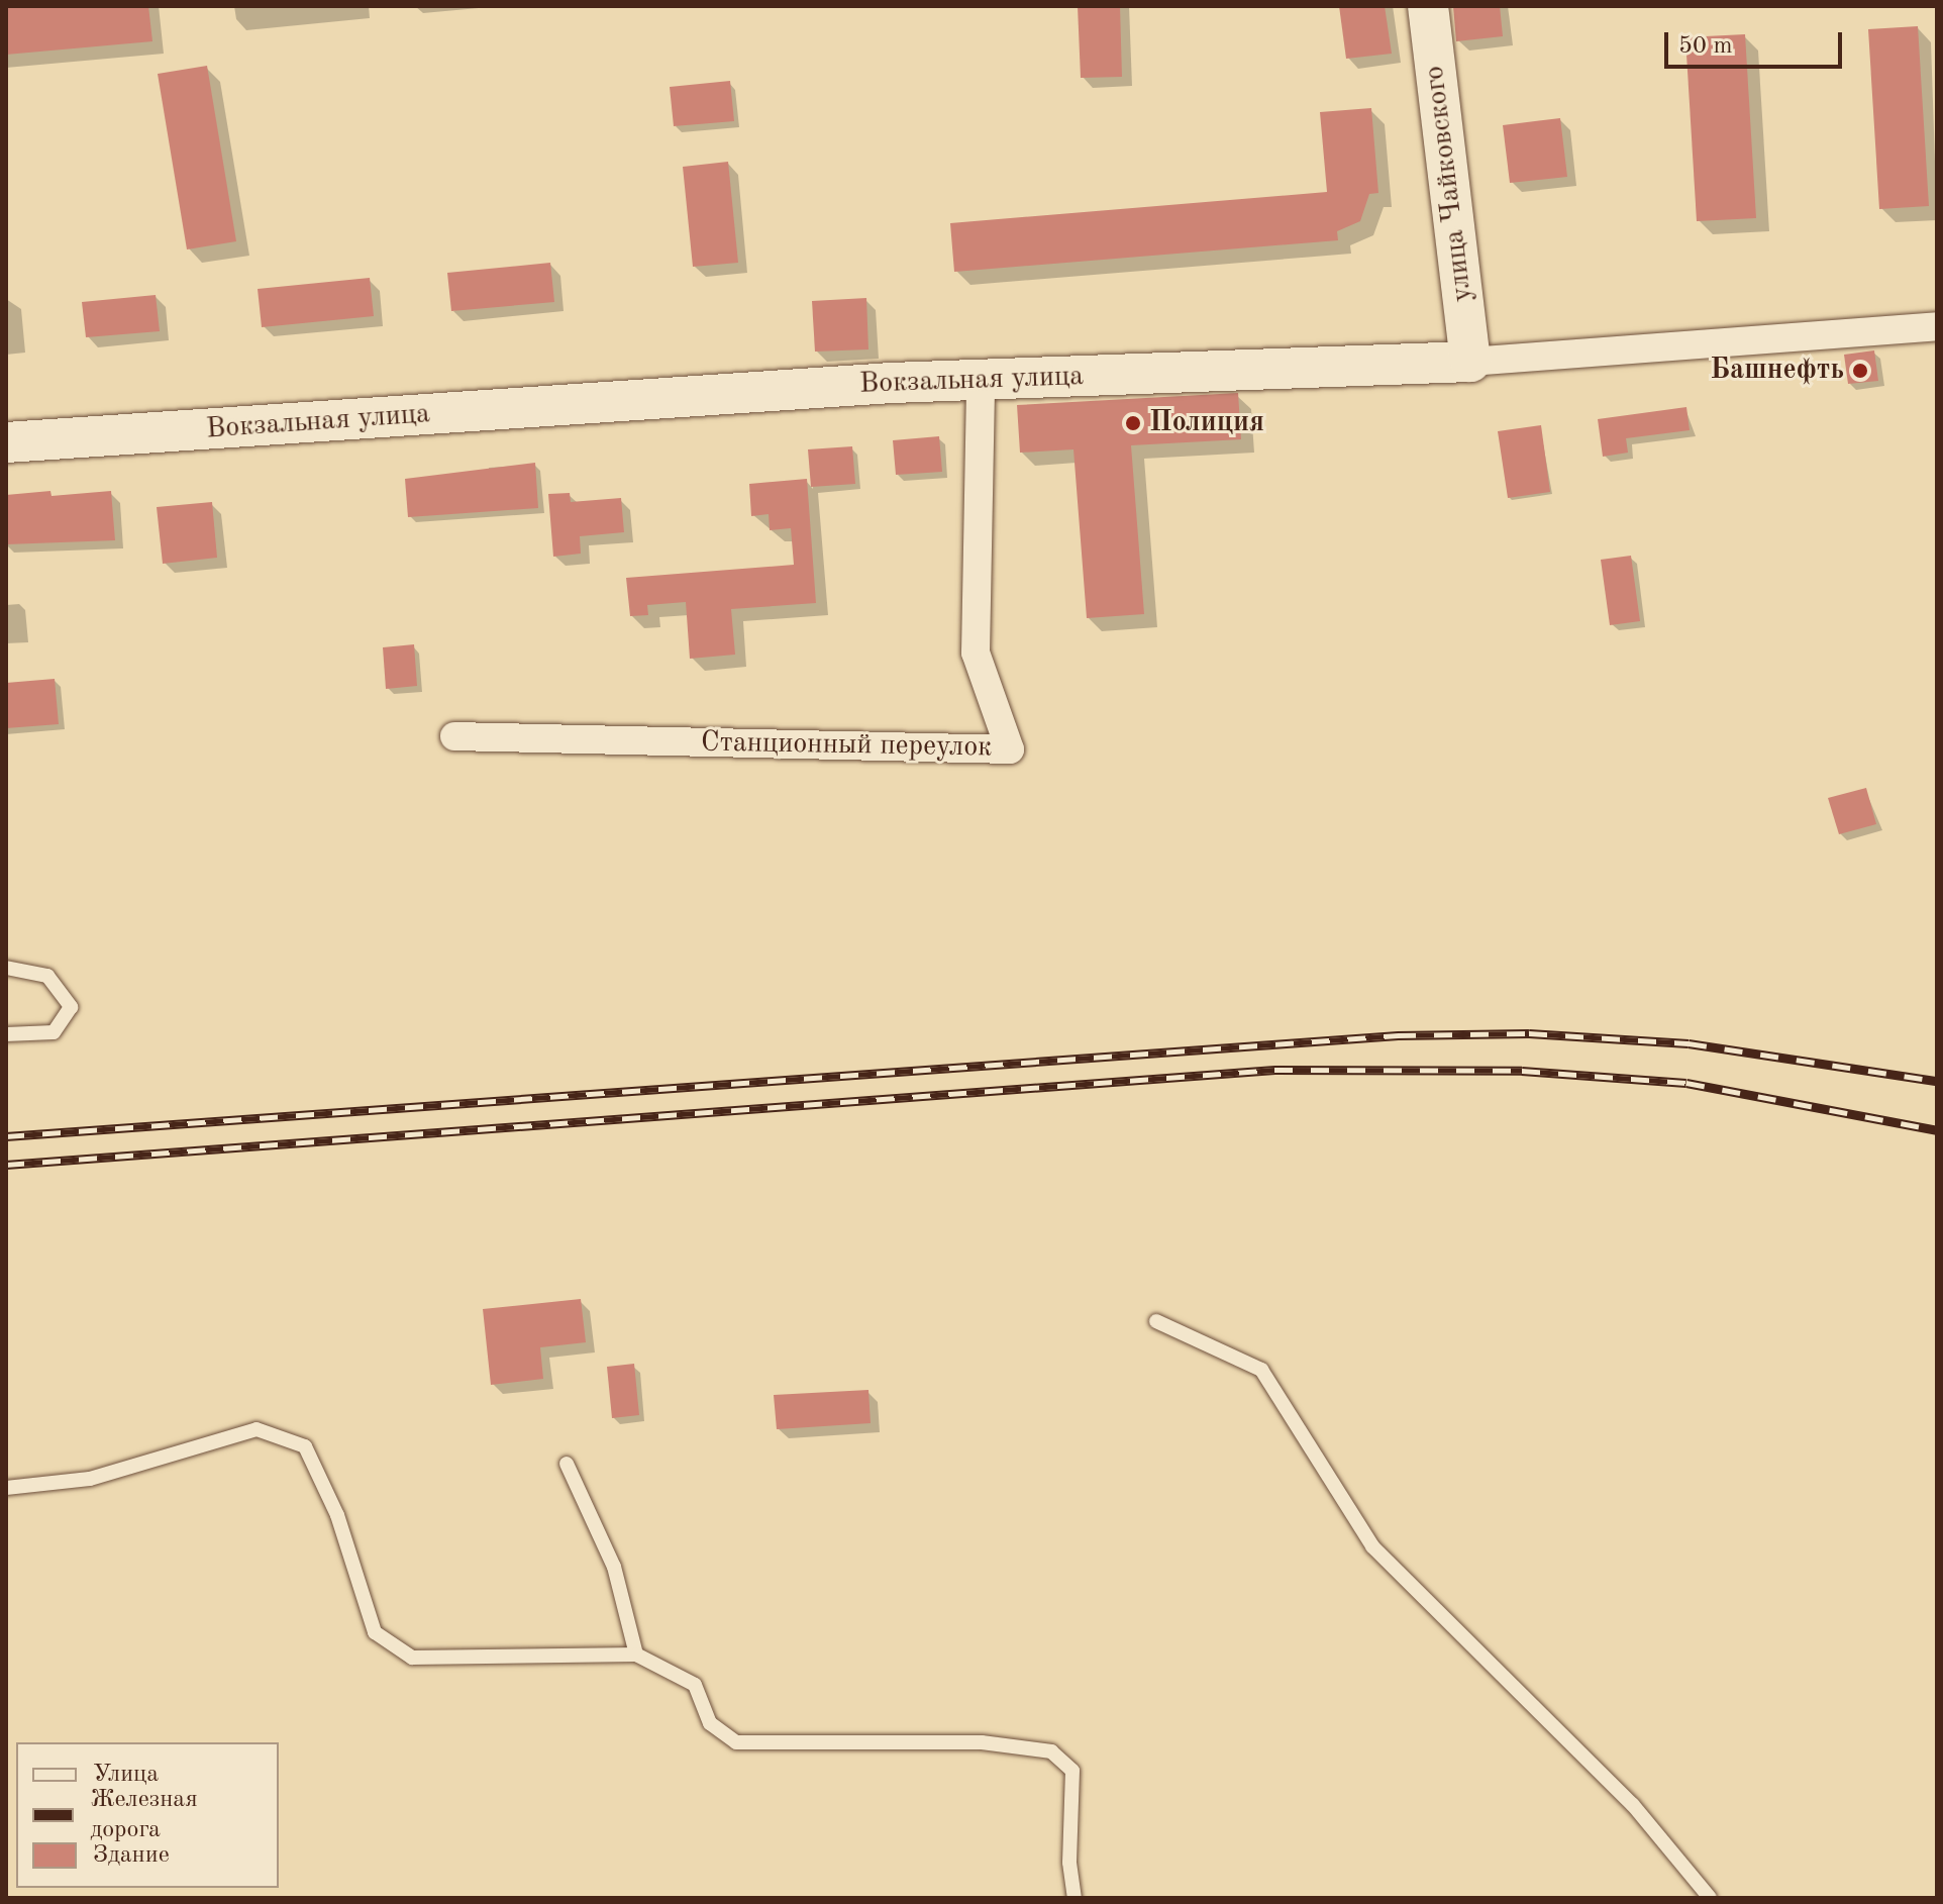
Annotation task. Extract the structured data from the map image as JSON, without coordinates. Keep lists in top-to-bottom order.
{
  "streets": {
    "street": ["улица Чайковского", "Вокзальная улица", "Станционный переулок"]
  },
  "crossings": [
    ["улица Чайковского", "Вокзальная улица"],
    ["Вокзальная улица", "Станционный переулок"]
  ],
  "places": ["Башнефть", "Полиция"],
  "legend": ["Улица", "Железная дорога", "Здание"],
  "scale_bar": "50 m"
}
